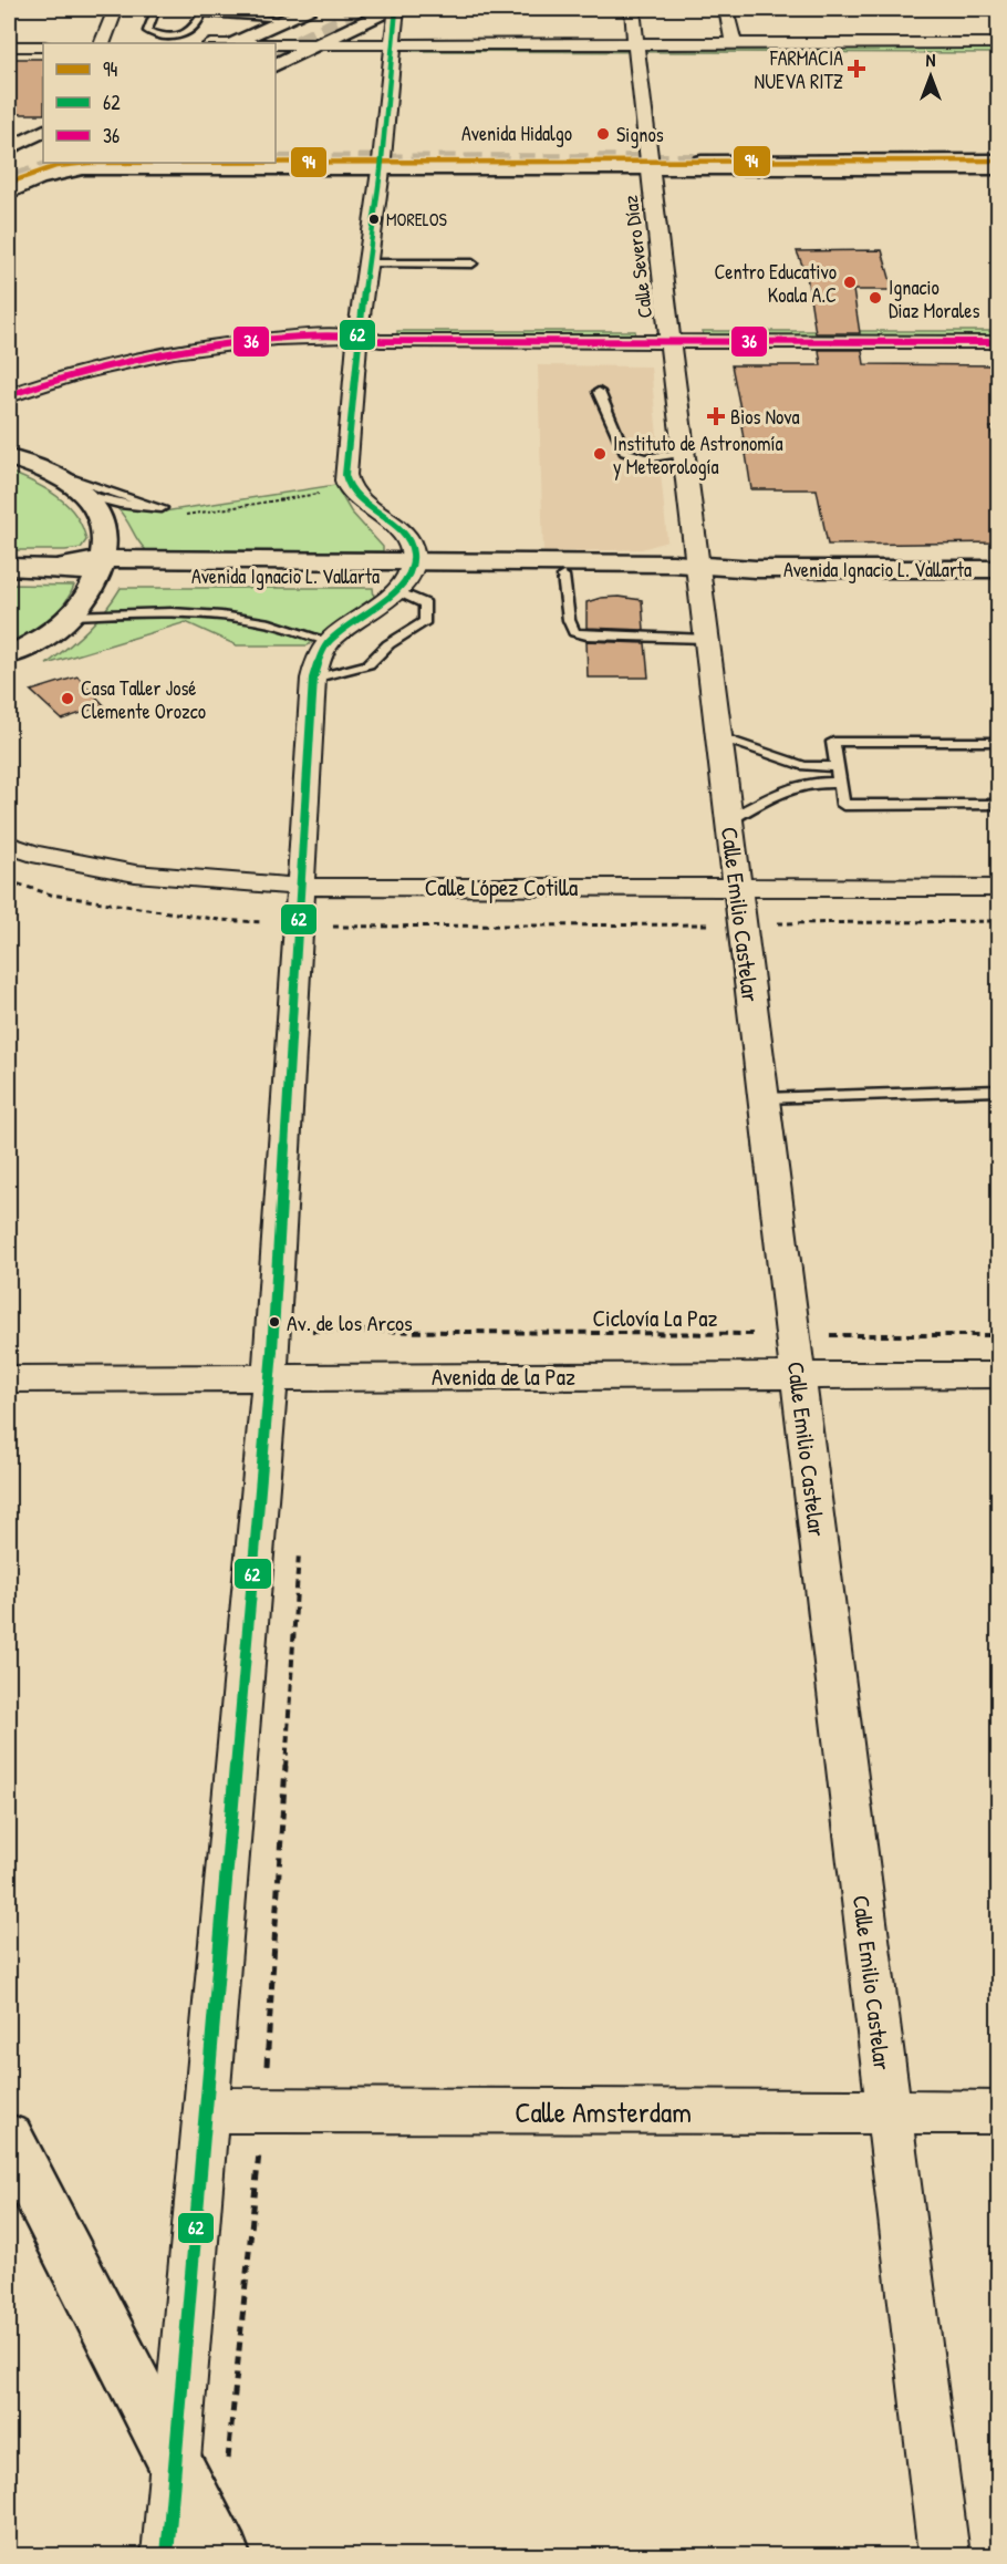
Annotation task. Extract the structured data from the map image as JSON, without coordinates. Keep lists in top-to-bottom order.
{
  "streets": {
    "main road": ["Avenida Hidalgo", "Avenida Ignacio L. Vallarta"],
    "street": [
      "Calle Severo Díaz",
      "Calle López Cotilla",
      "Calle Emilio Castelar",
      "Avenida de la Paz",
      "Calle Amsterdam"
    ],
    "path": ["Ciclovía La Paz"]
  },
  "crossings": [
    ["Avenida Hidalgo", "Calle Severo Díaz"],
    ["Calle Severo Díaz", "Calle Emilio Castelar"],
    ["Avenida Ignacio L. Vallarta", "Calle Emilio Castelar"],
    ["Calle López Cotilla", "Calle Emilio Castelar"],
    ["Calle Emilio Castelar", "Ciclovía La Paz"],
    ["Calle Emilio Castelar", "Avenida de la Paz"],
    ["Calle Emilio Castelar", "Calle Amsterdam"]
  ],
  "places": {
    "health": ["FARMACIA NUEVA RITZ", "Bios Nova"],
    "other": [
      "Signos",
      "MORELOS",
      "Centro Educativo Koala A.C",
      "Ignacio Diaz Morales",
      "Instituto de Astronomía y Meteorología",
      "Casa Taller José Clemente Orozco",
      "Av. de los Arcos"
    ]
  },
  "lines": ["transit line 62", "transit line 94", "transit line 36"],
  "legend": ["94", "62", "36"],
  "north": "top"
}
